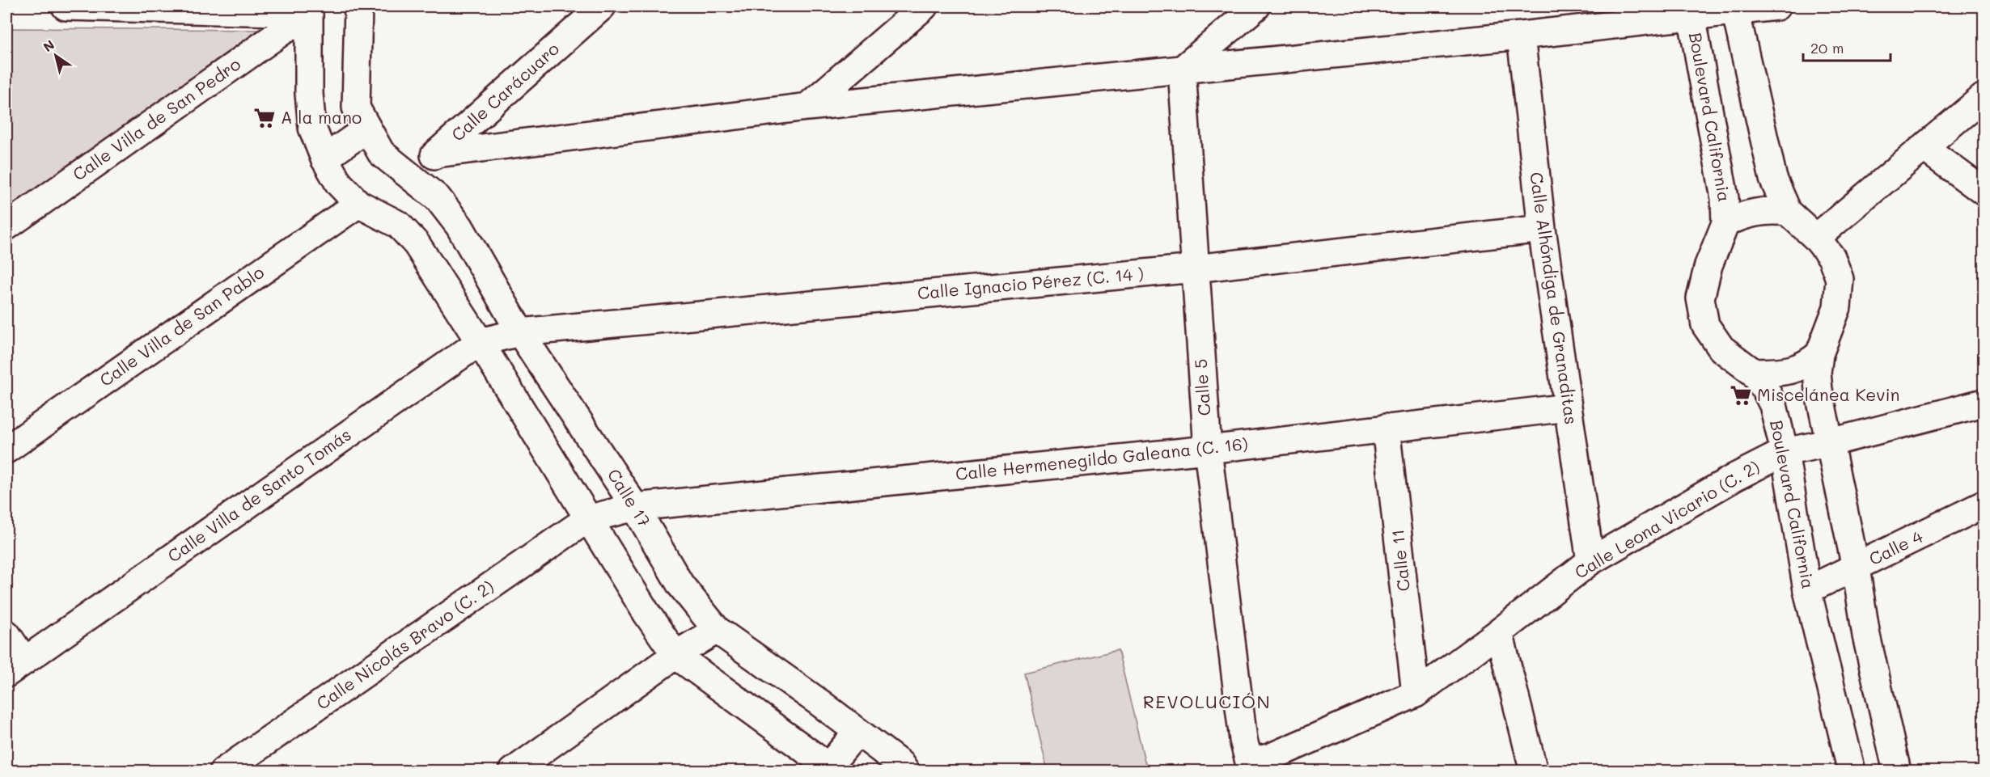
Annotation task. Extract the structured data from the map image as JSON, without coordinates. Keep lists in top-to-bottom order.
{
  "streets": {
    "street": [
      "Calle Carácuaro",
      "Boulevard California",
      "Calle Villa de San Pedro",
      "Calle Ignacio Pérez (C. 14 )",
      "Calle Alhóndiga de Granaditas",
      "Calle Villa de San Pablo",
      "Calle 5",
      "Calle Hermenegildo Galeana (C. 16)",
      "Calle Villa de Santo Tomás",
      "Calle 17",
      "Calle Leona Vicario (C. 2)",
      "Calle 4",
      "Calle 11",
      "Calle Nicolás Bravo (C. 2)"
    ]
  },
  "crossings": [
    ["Calle Carácuaro", "Calle 17"],
    ["Boulevard California", "Calle Leona Vicario (C. 2)"],
    ["Boulevard California", "Calle 4"],
    ["Calle Ignacio Pérez (C. 14 )", "Calle Alhóndiga de Granaditas"],
    ["Calle Ignacio Pérez (C. 14 )", "Calle 5"],
    ["Calle Ignacio Pérez (C. 14 )", "Calle Villa de Santo Tomás"],
    ["Calle Ignacio Pérez (C. 14 )", "Calle 17"],
    ["Calle Alhóndiga de Granaditas", "Calle Hermenegildo Galeana (C. 16)"],
    ["Calle Alhóndiga de Granaditas", "Calle Leona Vicario (C. 2)"],
    ["Calle 5", "Calle Hermenegildo Galeana (C. 16)"],
    ["Calle 5", "Calle Leona Vicario (C. 2)"],
    ["Calle Hermenegildo Galeana (C. 16)", "Calle 17"],
    ["Calle Hermenegildo Galeana (C. 16)", "Calle 11"],
    ["Calle Hermenegildo Galeana (C. 16)", "Calle Nicolás Bravo (C. 2)"],
    ["Calle Villa de Santo Tomás", "Calle 17"],
    ["Calle Leona Vicario (C. 2)", "Calle 11"]
  ],
  "districts": ["REVOLUCIÓN"],
  "places": {
    "supermarket": ["A la mano", "Miscelánea Kevin"]
  },
  "scale_bar": "20 m",
  "north": "top left"
}
